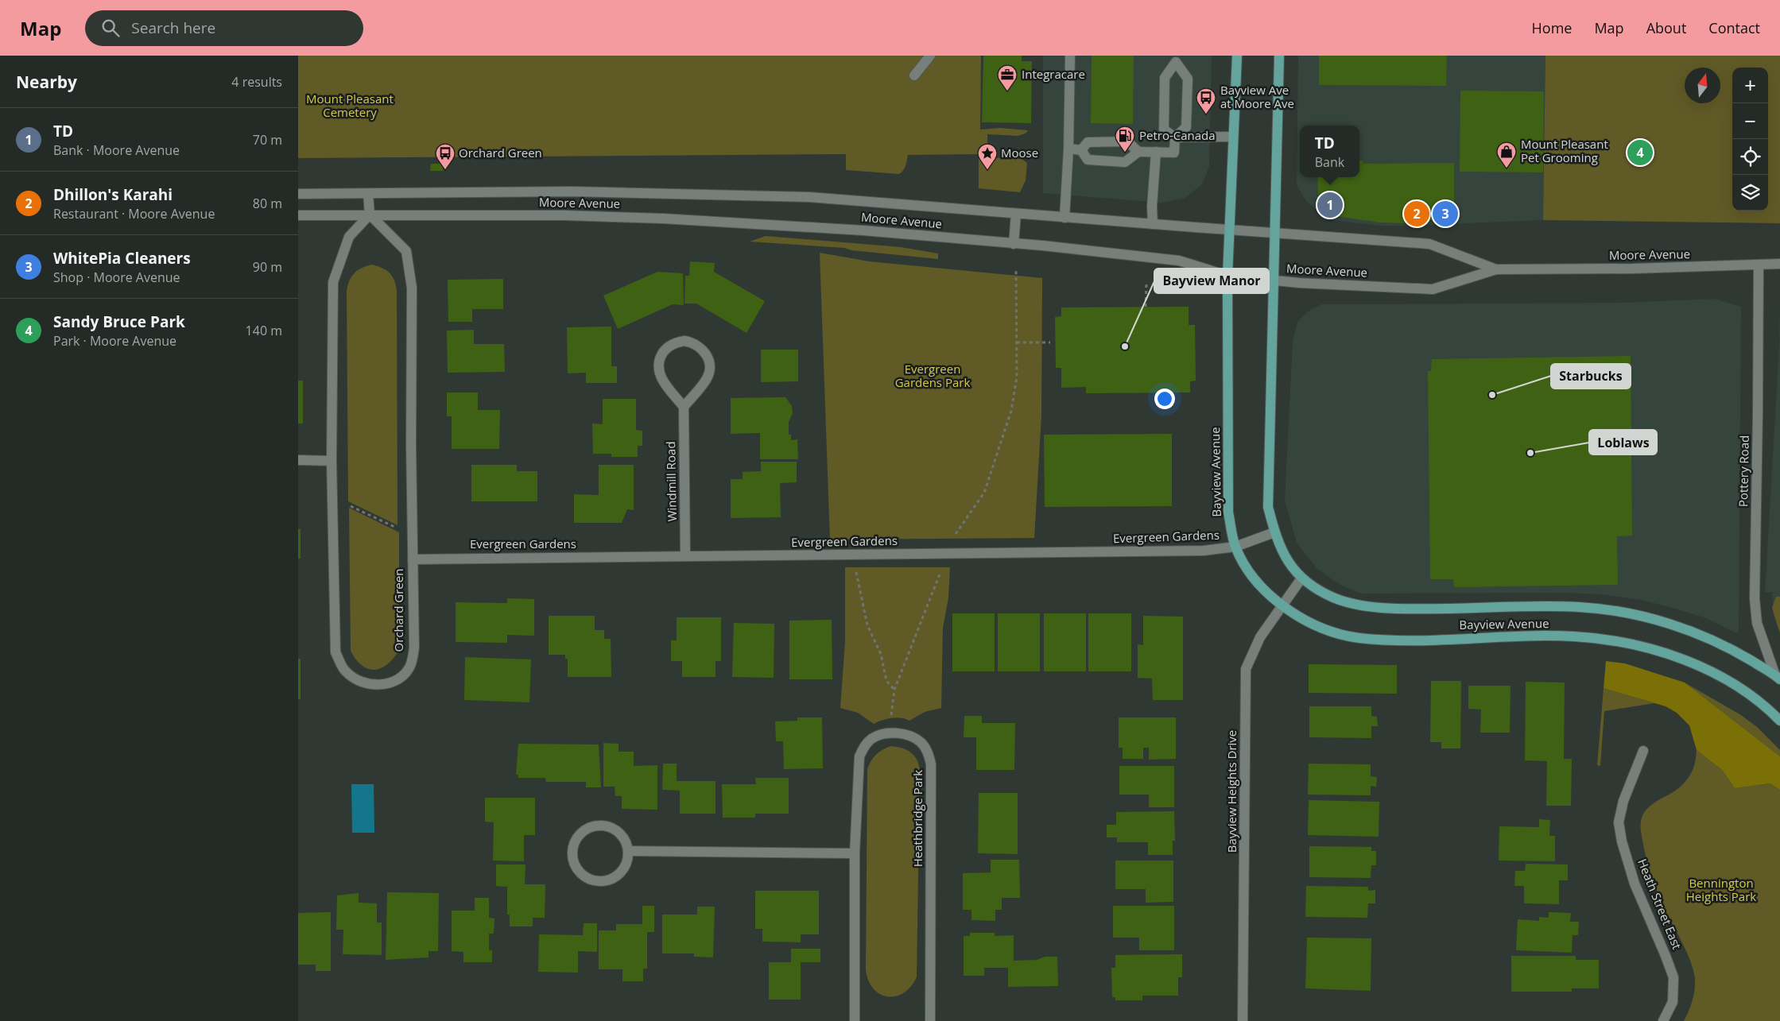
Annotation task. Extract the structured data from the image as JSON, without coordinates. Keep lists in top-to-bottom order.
{
  "streets": {
    "main road": ["Bayview Avenue"],
    "street": [
      "Moore Avenue",
      "Pottery Road",
      "Windmill Road",
      "Evergreen Gardens",
      "Orchard Green",
      "Bayview Heights Drive",
      "Heathbridge Park",
      "Heath Street East"
    ]
  },
  "crossings": [
    ["Moore Avenue", "Pottery Road"],
    ["Moore Avenue", "Bayview Avenue"],
    ["Moore Avenue", "Orchard Green"],
    ["Pottery Road", "Bayview Avenue"],
    ["Bayview Avenue", "Evergreen Gardens"],
    ["Bayview Avenue", "Bayview Heights Drive"],
    ["Windmill Road", "Evergreen Gardens"],
    ["Evergreen Gardens", "Orchard Green"]
  ],
  "parks": ["Mount Pleasant Cemetery", "Evergreen Gardens Park", "Bennington Heights Park"],
  "places": {
    "office": ["Integracare"],
    "bus stop": ["Bayview Ave at Moore Ave", "Orchard Green"],
    "fuel station": ["Petro-Canada"],
    "shop": ["Mount Pleasant Pet Grooming"],
    "place": ["Moose"],
    "other": ["Bayview Manor", "Starbucks", "Loblaws"]
  },
  "north": "top",
  "page": {
    "header": "Map",
    "search": "Search here",
    "nav": [
      "Home",
      "Map",
      "About",
      "Contact"
    ],
    "heading": ["Nearby", "4 results"],
    "map_buttons": ["+", "−"],
    "list": [
      {
        "mark": "1",
        "name": "TD",
        "note": "Bank · Moore Avenue",
        "value": "70 m"
      },
      {
        "mark": "2",
        "name": "Dhillon's Karahi",
        "note": "Restaurant · Moore Avenue",
        "value": "80 m"
      },
      {
        "mark": "3",
        "name": "WhitePia Cleaners",
        "note": "Shop · Moore Avenue",
        "value": "90 m"
      },
      {
        "mark": "4",
        "name": "Sandy Bruce Park",
        "note": "Park · Moore Avenue",
        "value": "140 m"
      }
    ],
    "popup": ["TD", "Bank"],
    "pins": [
      "4",
      "1",
      "2",
      "3"
    ]
  }
}
